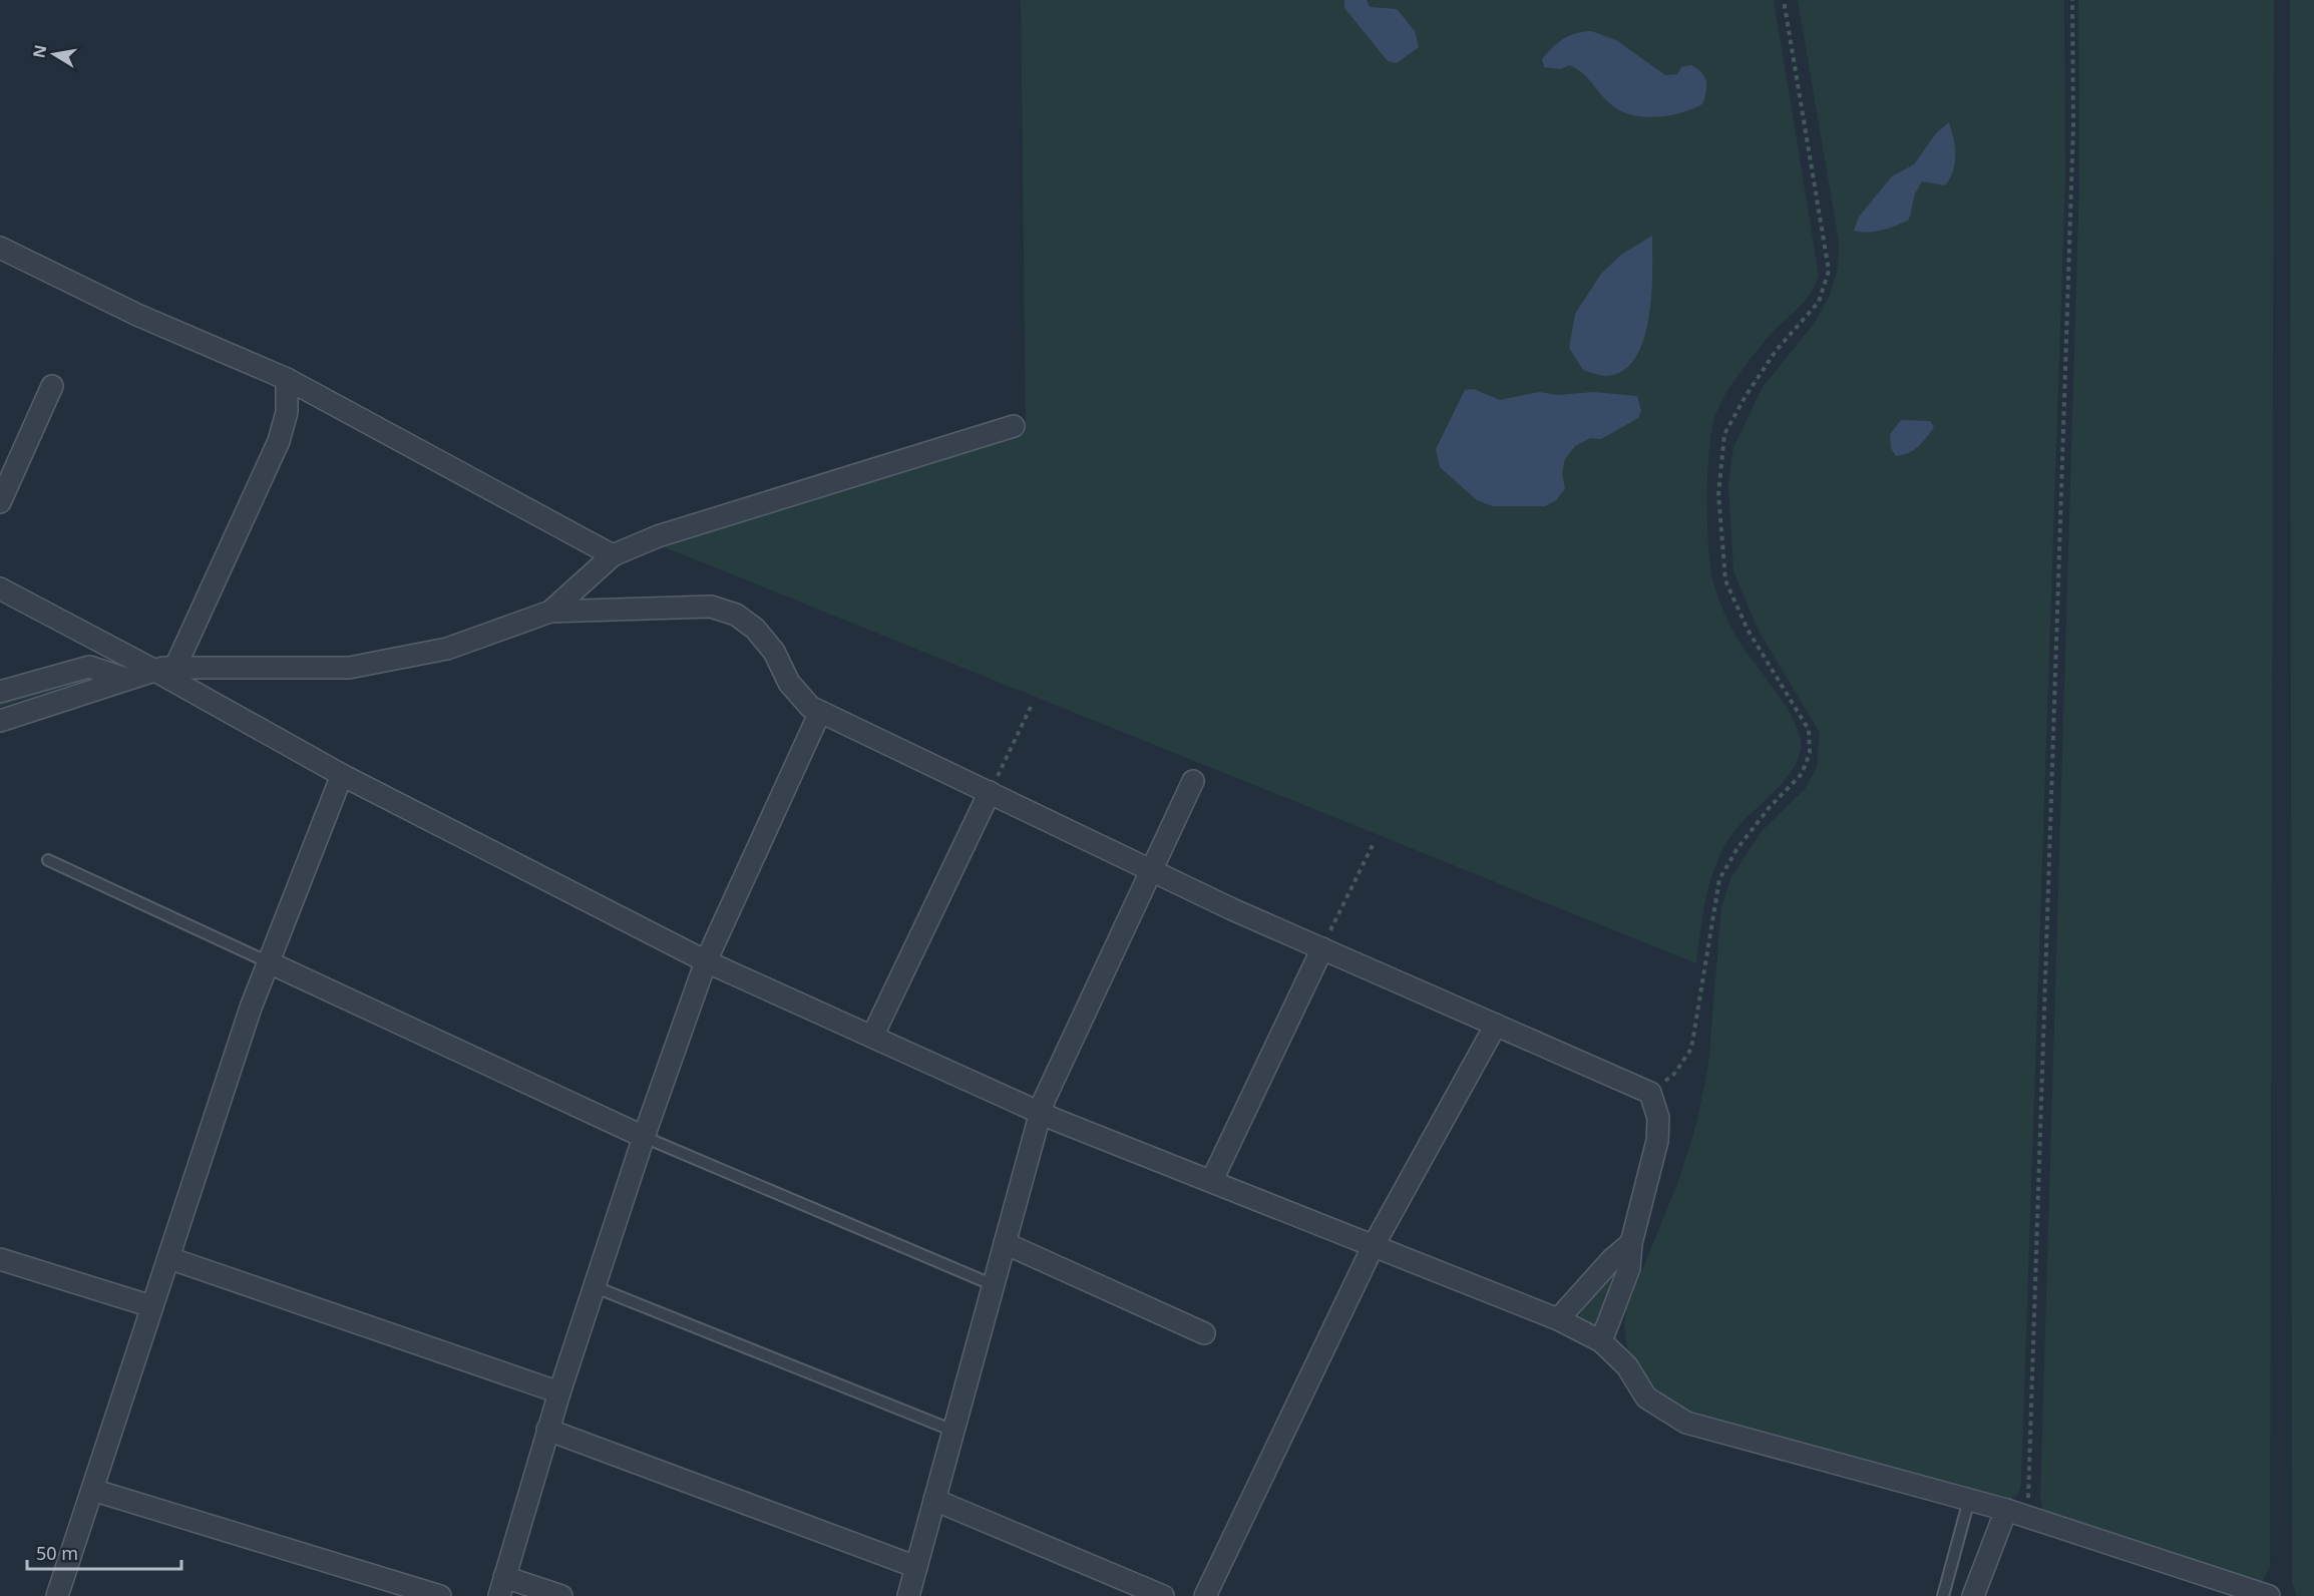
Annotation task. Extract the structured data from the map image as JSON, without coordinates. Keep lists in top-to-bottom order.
{
  "scale_bar": "50 m",
  "north": "left"
}
